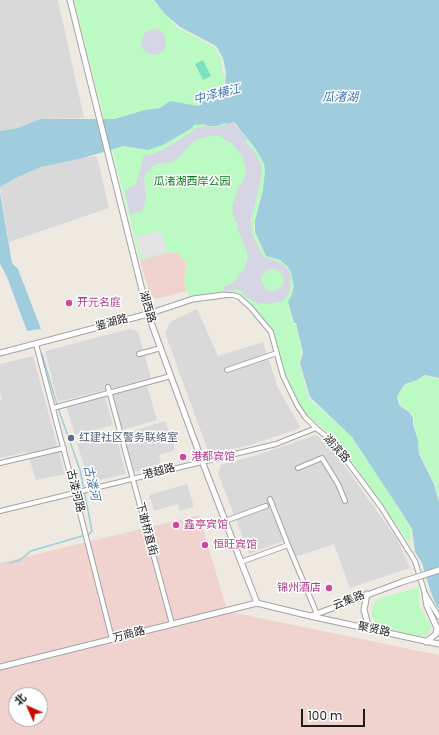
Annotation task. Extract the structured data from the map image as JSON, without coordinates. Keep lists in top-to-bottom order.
{
  "streets": {
    "street": [
      "湖西路",
      "鉴湖路",
      "湖滨路",
      "港越路",
      "古溇河路",
      "下谢桥直街",
      "云集路",
      "聚贤路",
      "万商路"
    ]
  },
  "crossings": [
    ["湖西路", "鉴湖路"],
    ["湖西路", "港越路"],
    ["湖西路", "云集路"],
    ["湖西路", "万商路"],
    ["鉴湖路", "湖滨路"],
    ["鉴湖路", "古溇河路"],
    ["湖滨路", "港越路"],
    ["港越路", "古溇河路"],
    ["港越路", "下谢桥直街"],
    ["古溇河路", "万商路"],
    ["下谢桥直街", "万商路"],
    ["云集路", "聚贤路"],
    ["云集路", "万商路"]
  ],
  "water": ["中泽横江", "瓜渚湖", "古溇河"],
  "parks": ["瓜渚湖西岸公园"],
  "places": [
    "开元名庭",
    "红建社区警务联络室",
    "港都宾馆",
    "鑫亭宾馆",
    "恒旺宾馆",
    "锦州酒店"
  ],
  "scale_bar": "100 m",
  "north": "top left"
}
